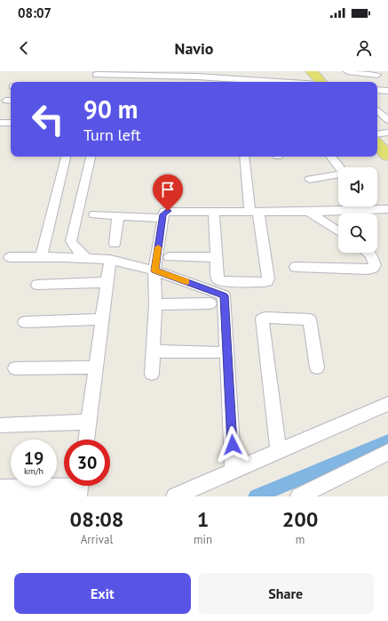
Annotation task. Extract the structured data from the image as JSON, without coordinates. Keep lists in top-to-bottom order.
{
  "page": {
    "status": "08:07",
    "header": "Navio",
    "turn": ["90 m", "Turn left"],
    "speed": "19 km/h",
    "limit": "30",
    "eta": [
      "08:08",
      "Arrival",
      "1",
      "min",
      "200",
      "m"
    ],
    "buttons": ["Exit", "Share"]
  }
}
